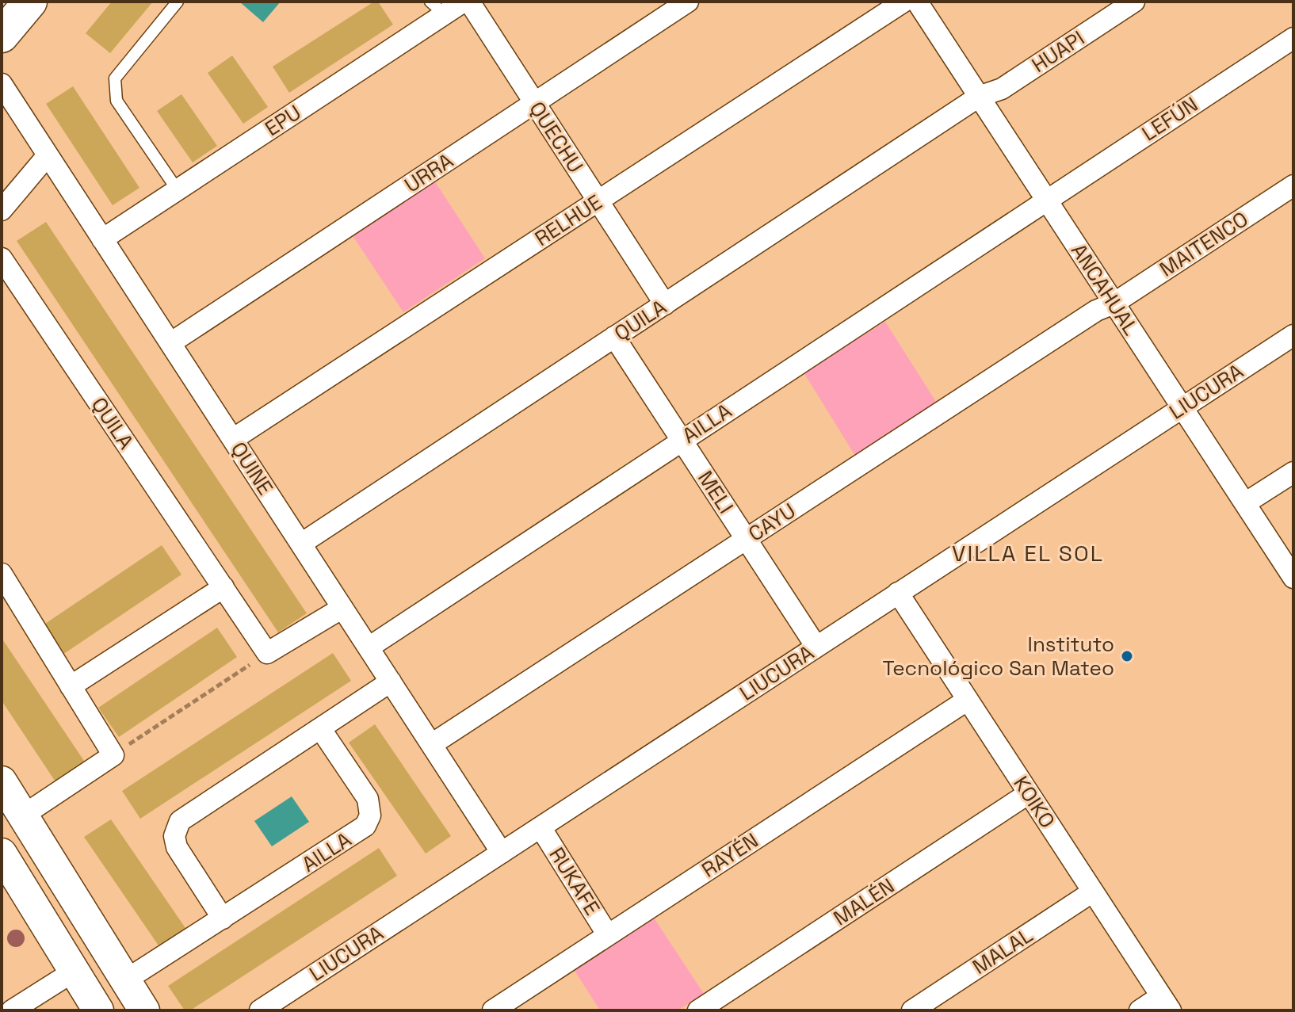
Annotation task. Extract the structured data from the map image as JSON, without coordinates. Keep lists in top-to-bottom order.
{
  "streets": {
    "street": [
      "HUAPI",
      "LEFÚN",
      "EPU",
      "QUECHU",
      "URRA",
      "RELHUE",
      "MAITENCO",
      "ANCAHUAL",
      "QUILA",
      "LIUCURA",
      "AILLA",
      "QUINE",
      "MELI",
      "CAYU",
      "KOIKO",
      "RAYÉN",
      "RUKAFE",
      "MALÉN",
      "MALAL"
    ]
  },
  "crossings": [
    ["HUAPI", "ANCAHUAL"],
    ["HUAPI", "QUILA"],
    ["LEFÚN", "ANCAHUAL"],
    ["LEFÚN", "AILLA"],
    ["EPU", "QUINE"],
    ["QUECHU", "URRA"],
    ["QUECHU", "RELHUE"],
    ["QUECHU", "QUILA"],
    ["URRA", "QUINE"],
    ["RELHUE", "ANCAHUAL"],
    ["RELHUE", "QUINE"],
    ["MAITENCO", "ANCAHUAL"],
    ["MAITENCO", "CAYU"],
    ["ANCAHUAL", "QUILA"],
    ["ANCAHUAL", "LIUCURA"],
    ["ANCAHUAL", "AILLA"],
    ["ANCAHUAL", "CAYU"],
    ["QUILA", "QUINE"],
    ["QUILA", "MELI"],
    ["LIUCURA", "QUINE"],
    ["LIUCURA", "MELI"],
    ["LIUCURA", "KOIKO"],
    ["LIUCURA", "RUKAFE"],
    ["AILLA", "QUINE"],
    ["AILLA", "MELI"],
    ["QUINE", "CAYU"],
    ["MELI", "CAYU"],
    ["KOIKO", "RAYÉN"],
    ["KOIKO", "MALÉN"],
    ["KOIKO", "MALAL"],
    ["RAYÉN", "RUKAFE"]
  ],
  "districts": ["VILLA EL SOL"],
  "places": ["Instituto Tecnológico San Mateo"]
}
